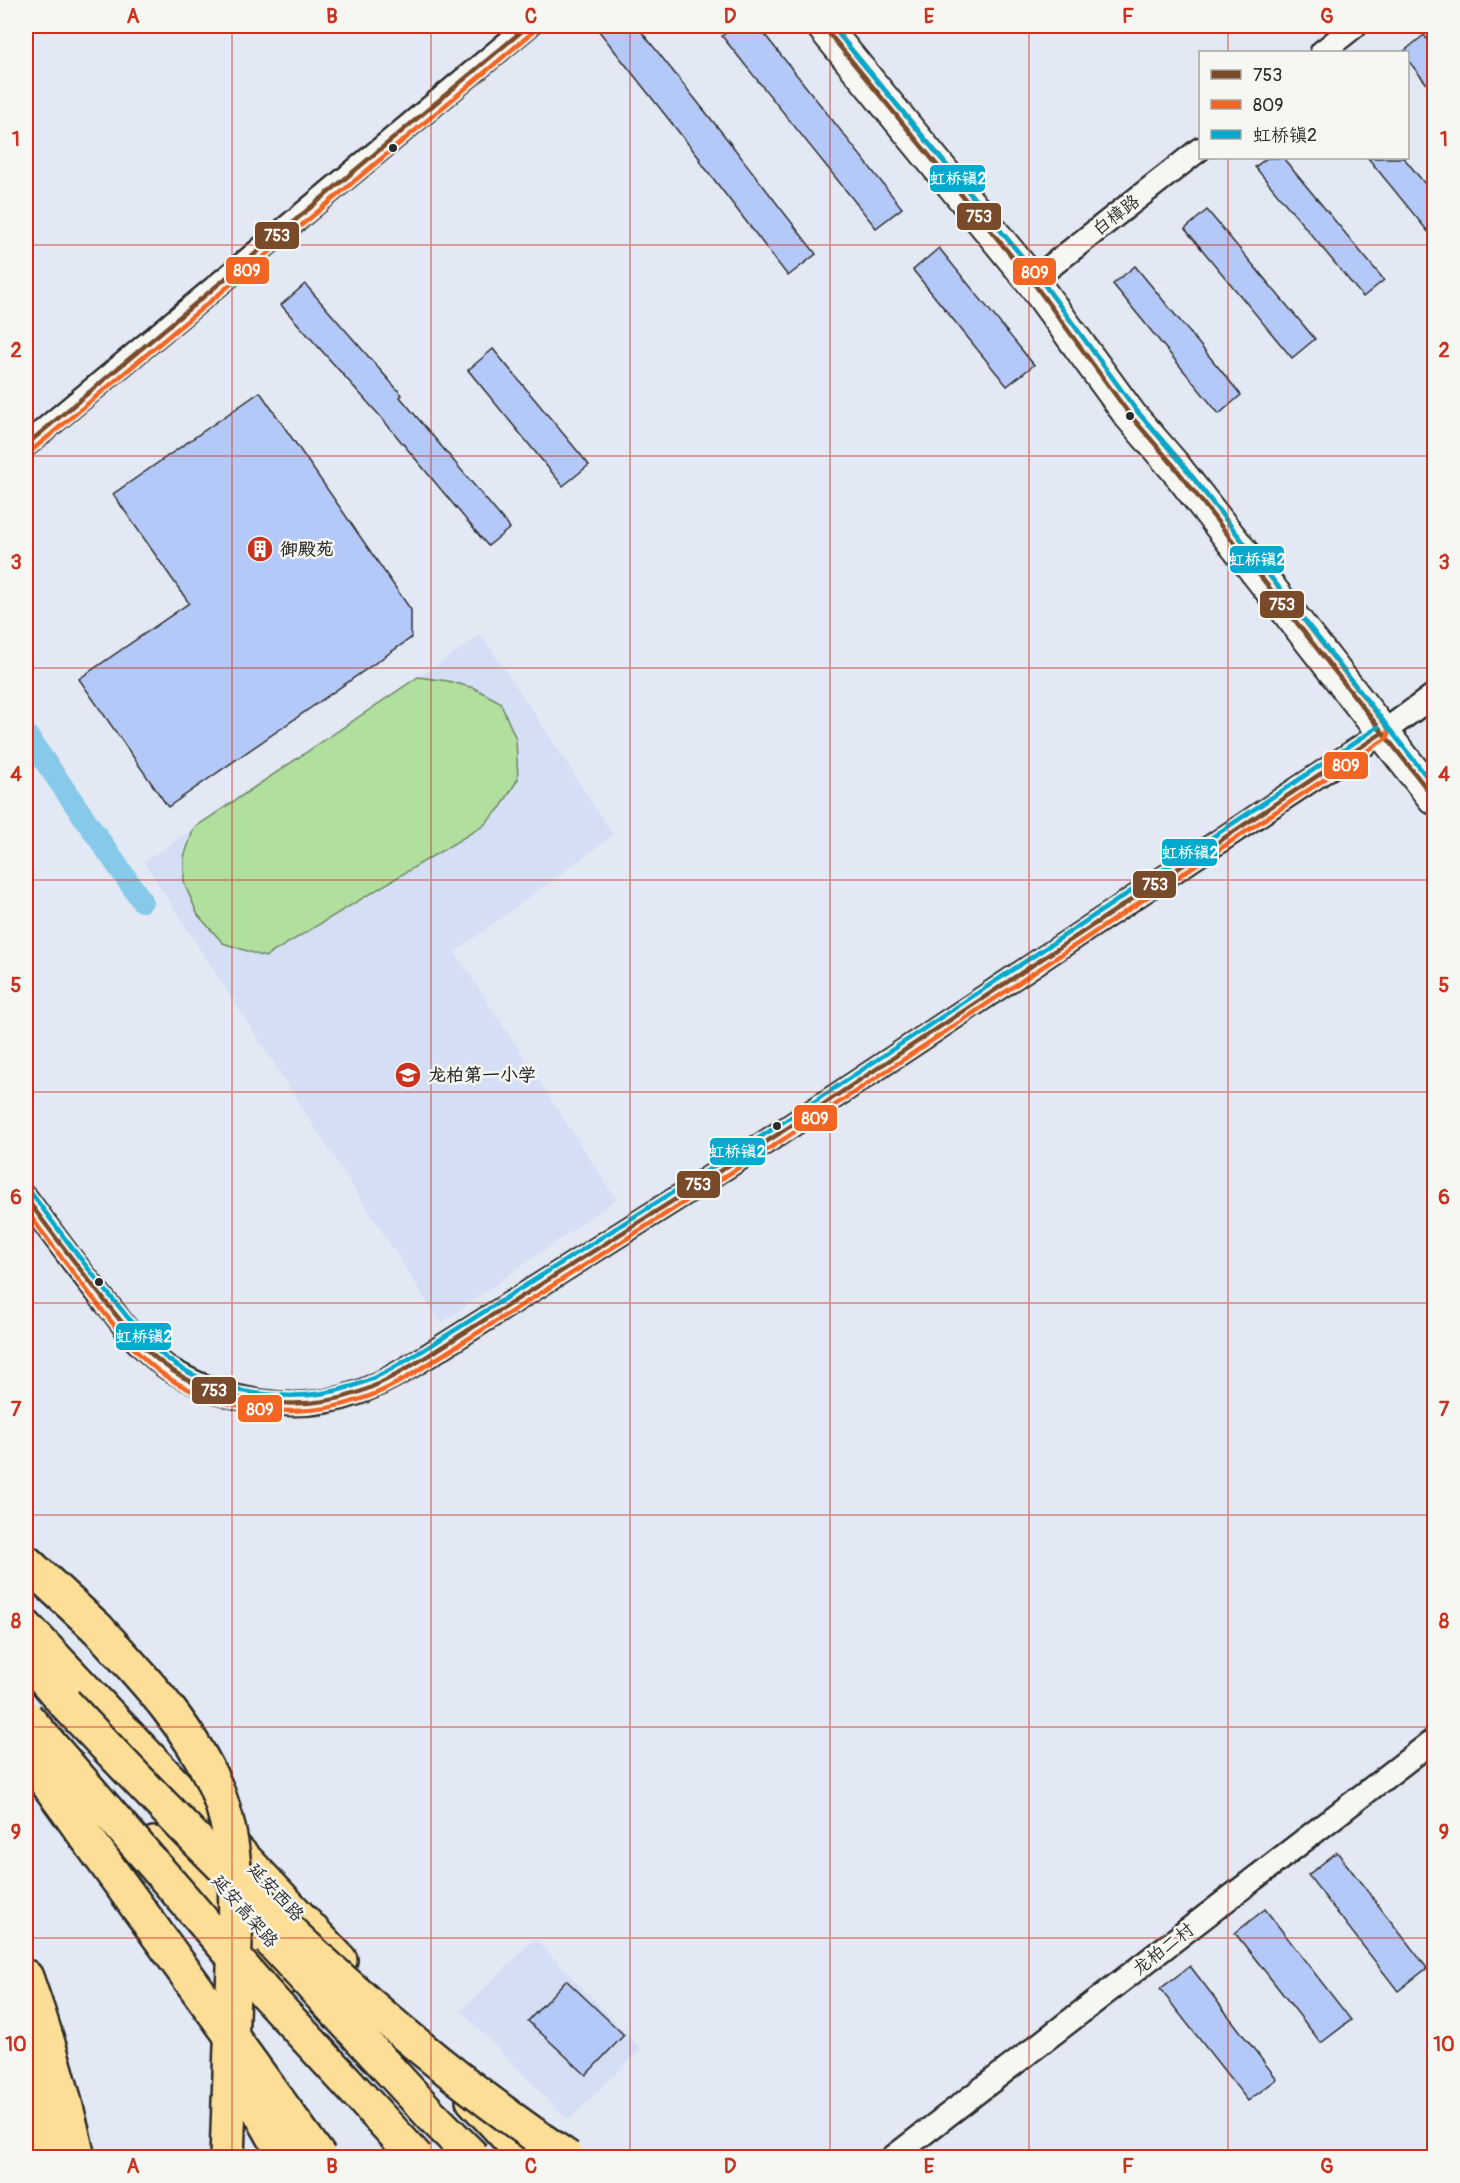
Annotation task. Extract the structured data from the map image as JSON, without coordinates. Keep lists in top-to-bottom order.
{
  "streets": {
    "main road": ["延安西路", "延安高架路"],
    "street": ["白樟路", "龙柏二村"]
  },
  "places": {
    "building": ["御殿苑"],
    "school or university": ["龙柏第一小学"]
  },
  "lines": ["transit line 753", "transit line 809", "transit line 虹桥镇2"],
  "legend": ["753", "809", "虹桥镇2"],
  "grid": {
    "columns": [
      "A",
      "B",
      "C",
      "D",
      "E",
      "F",
      "G"
    ],
    "rows": [
      "1",
      "2",
      "3",
      "4",
      "5",
      "6",
      "7",
      "8",
      "9",
      "10"
    ]
  }
}
